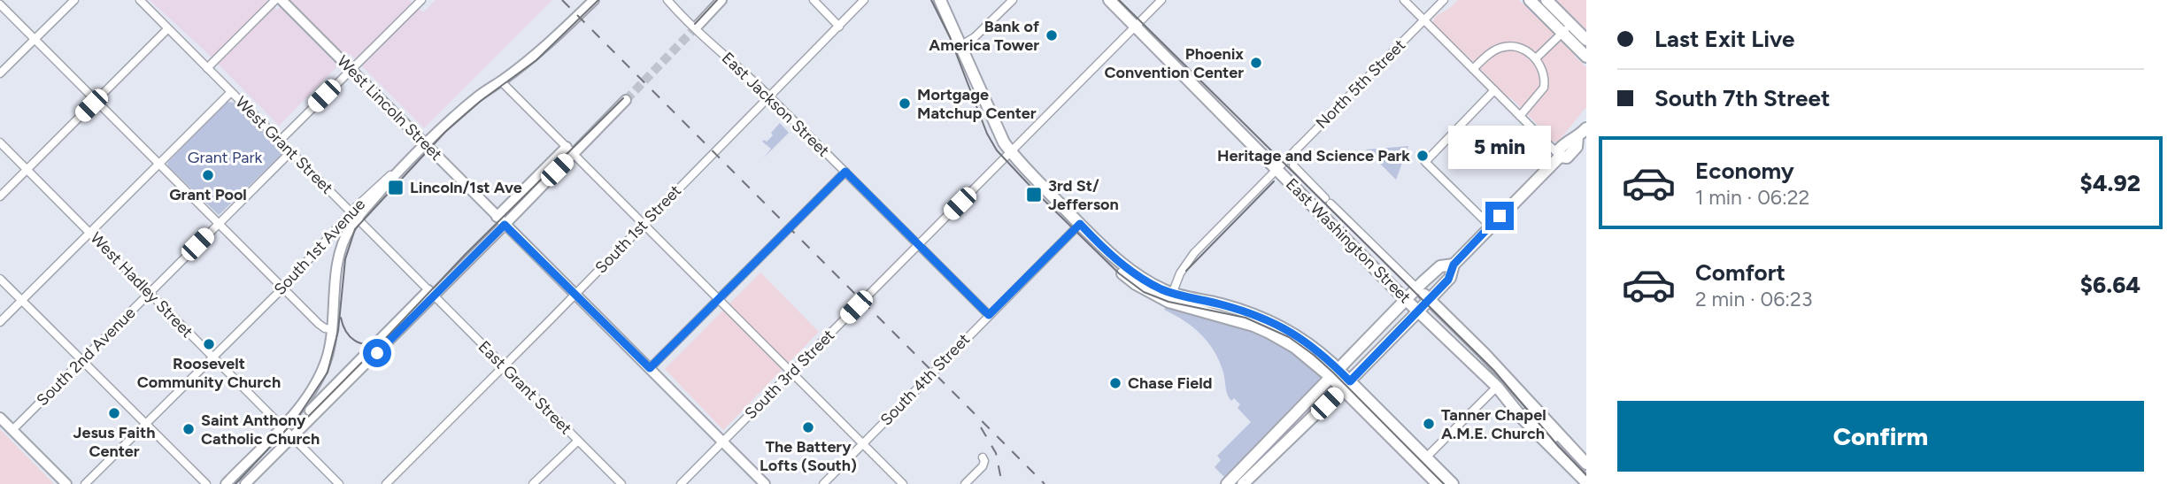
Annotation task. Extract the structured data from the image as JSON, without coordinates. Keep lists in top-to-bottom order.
{
  "streets": {
    "main road": ["West Lincoln Street", "East Washington Street"],
    "street": [
      "North 5th Street",
      "East Jackson Street",
      "West Grant Street",
      "South 1st Street",
      "South 1st Avenue",
      "West Hadley Street",
      "South 2nd Avenue",
      "South 3rd Street",
      "South 4th Street",
      "East Grant Street"
    ]
  },
  "crossings": [
    ["North 5th Street", "East Washington Street"],
    ["East Jackson Street", "South 1st Street"],
    ["East Jackson Street", "South 3rd Street"],
    ["East Jackson Street", "South 4th Street"],
    ["West Lincoln Street", "South 1st Street"],
    ["West Lincoln Street", "South 3rd Street"],
    ["West Grant Street", "South 1st Avenue"],
    ["West Grant Street", "South 2nd Avenue"],
    ["West Grant Street", "East Grant Street"],
    ["South 1st Street", "East Grant Street"],
    ["East Washington Street", "South 3rd Street"],
    ["South 1st Avenue", "West Hadley Street"],
    ["West Hadley Street", "South 2nd Avenue"]
  ],
  "parks": ["Grant Park"],
  "places": {
    "other": [
      "Bank of America Tower",
      "Phoenix Convention Center",
      "Mortgage Matchup Center",
      "Heritage and Science Park",
      "Grant Pool",
      "Roosevelt Community Church",
      "Chase Field",
      "Jesus Faith Center",
      "Tanner Chapel A.M.E. Church",
      "The Battery Lofts (South)",
      "Saint Anthony Catholic Church"
    ],
    "transit": ["Lincoln/1st Ave", "3rd St/ Jefferson"]
  },
  "page": {
    "banner": ["Last Exit Live", "South 7th Street"],
    "bubble": "5 min",
    "list": [
      {
        "name": "Economy",
        "note": "1 min · 06:22",
        "value": "$4.92"
      },
      {
        "name": "Comfort",
        "note": "2 min · 06:23",
        "value": "$6.64"
      }
    ],
    "buttons": "Confirm"
  }
}
